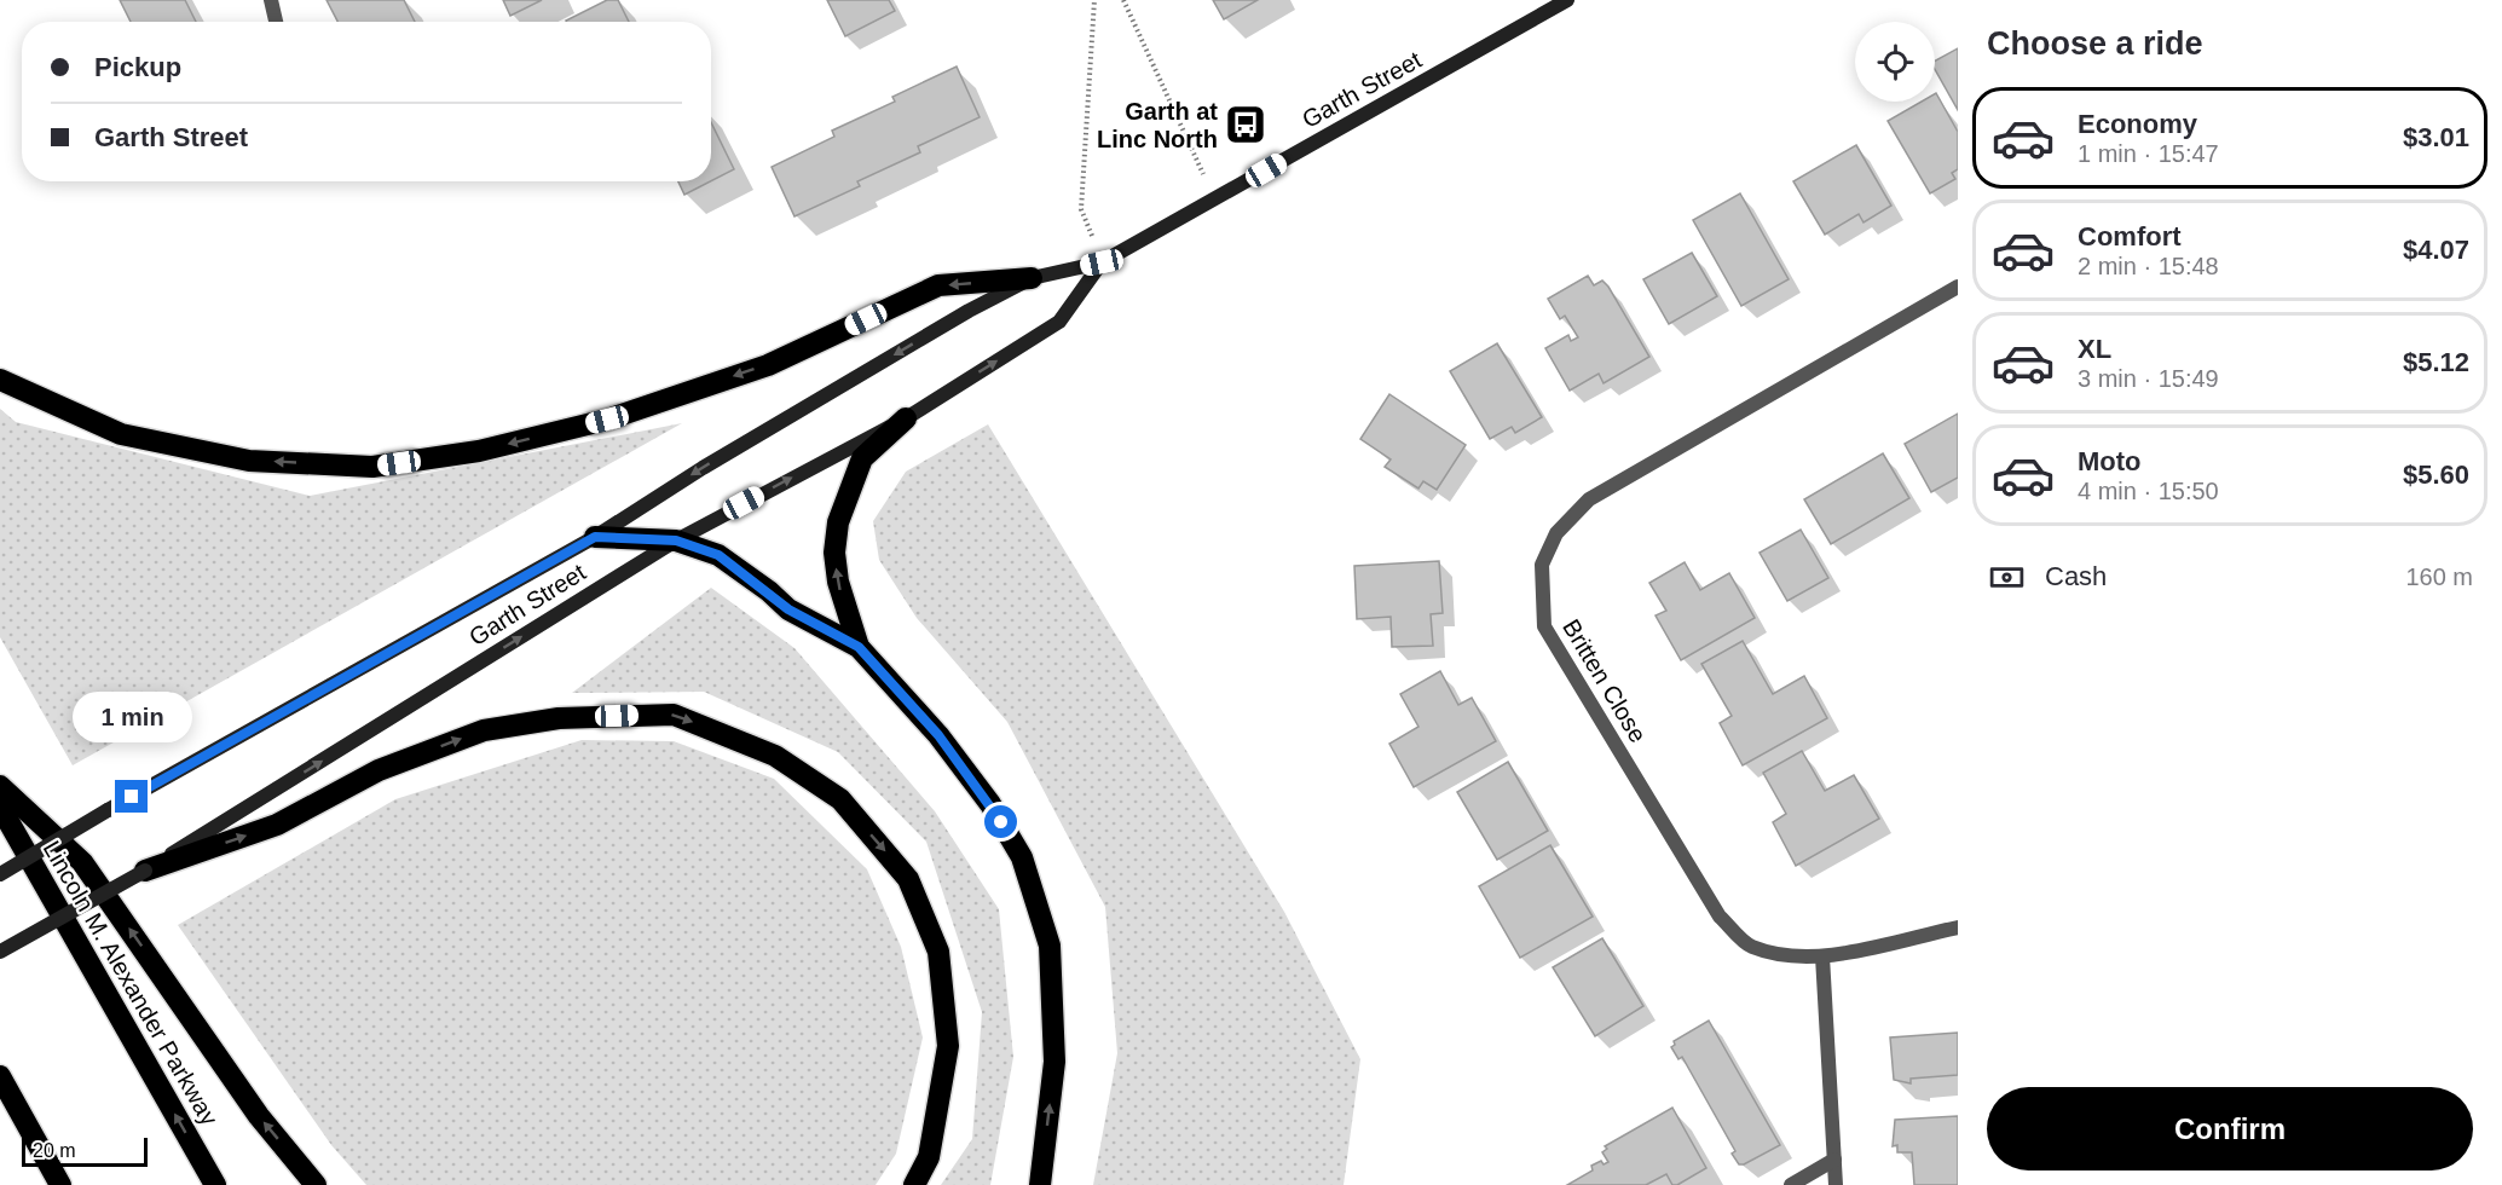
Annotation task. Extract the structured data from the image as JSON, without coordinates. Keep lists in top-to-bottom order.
{
  "streets": {
    "highway": ["Lincoln M. Alexander Parkway"],
    "main road": ["Garth Street"],
    "street": ["Britten Close"]
  },
  "places": {
    "bus stop": ["Garth at Linc North"]
  },
  "scale_bar": "20 m",
  "page": {
    "heading": "Choose a ride",
    "banner": ["Pickup", "Garth Street"],
    "list": [
      {
        "name": "Economy",
        "note": "1 min · 15:47",
        "value": "$3.01"
      },
      {
        "name": "Comfort",
        "note": "2 min · 15:48",
        "value": "$4.07"
      },
      {
        "name": "XL",
        "note": "3 min · 15:49",
        "value": "$5.12"
      },
      {
        "name": "Moto",
        "note": "4 min · 15:50",
        "value": "$5.60"
      }
    ],
    "pay": ["Cash", "160 m"],
    "bubble": "1 min",
    "buttons": "Confirm",
    "scale": "20 m"
  }
}
